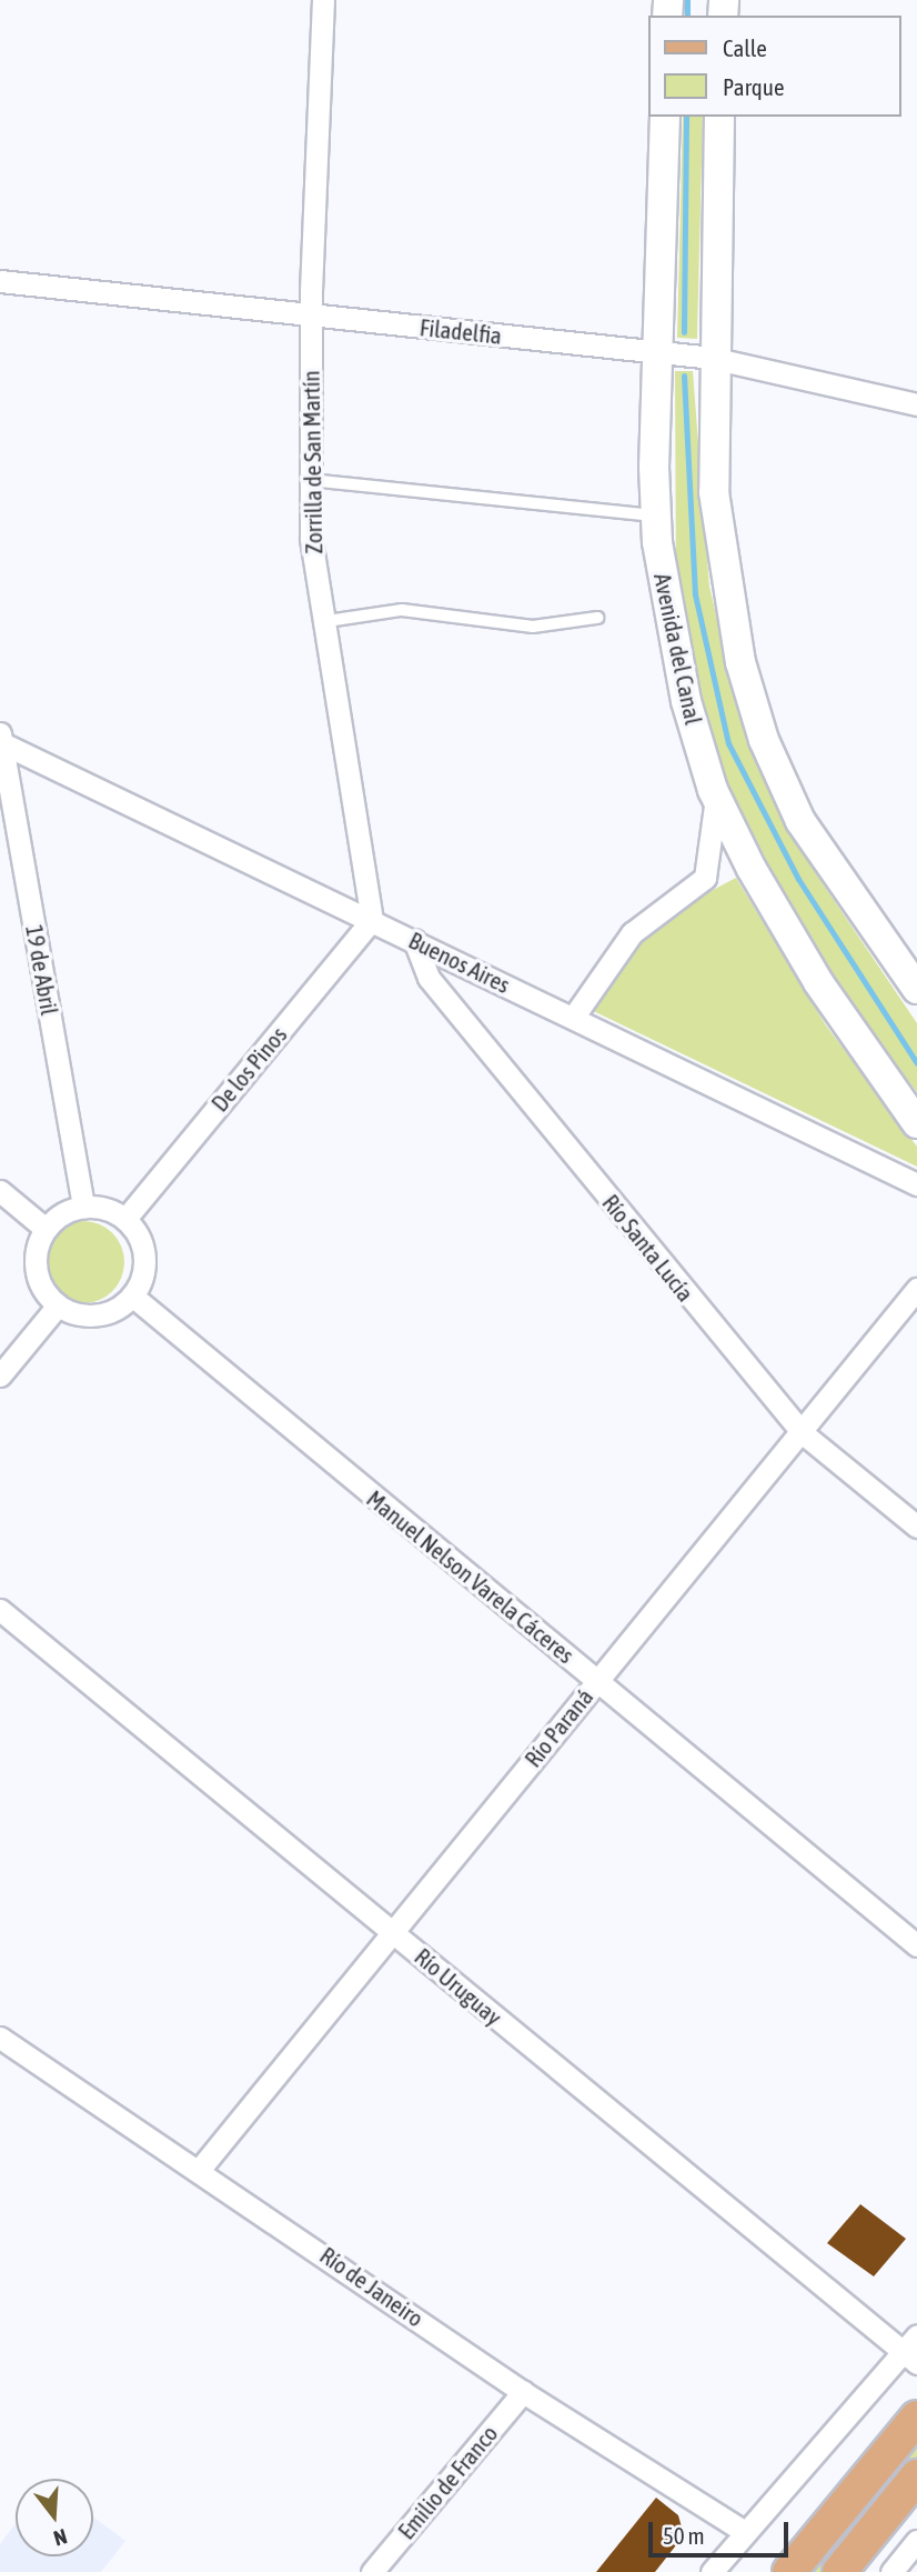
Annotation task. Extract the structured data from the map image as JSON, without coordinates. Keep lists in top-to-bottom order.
{
  "streets": {
    "street": [
      "Filadelfia",
      "Zorrilla de San Martín",
      "Avenida del Canal",
      "Buenos Aires",
      "19 de Abril",
      "De los Pinos",
      "Río Santa Lucía",
      "Manuel Nelson Varela Cáceres",
      "Río Paraná",
      "Río Uruguay",
      "Río de Janeiro",
      "Emilio de Franco"
    ]
  },
  "crossings": [
    ["Filadelfia", "Zorrilla de San Martín"],
    ["Filadelfia", "Avenida del Canal"],
    ["Zorrilla de San Martín", "Buenos Aires"],
    ["Zorrilla de San Martín", "De los Pinos"],
    ["Buenos Aires", "19 de Abril"],
    ["Buenos Aires", "De los Pinos"],
    ["Buenos Aires", "Río Santa Lucía"],
    ["19 de Abril", "De los Pinos"],
    ["19 de Abril", "Manuel Nelson Varela Cáceres"],
    ["De los Pinos", "Manuel Nelson Varela Cáceres"],
    ["Río Santa Lucía", "Río Paraná"],
    ["Manuel Nelson Varela Cáceres", "Río Paraná"],
    ["Río Paraná", "Río Uruguay"],
    ["Río Paraná", "Río de Janeiro"],
    ["Río de Janeiro", "Emilio de Franco"]
  ],
  "legend": ["Calle", "Parque"],
  "scale_bar": "50 m",
  "north": "bottom"
}
